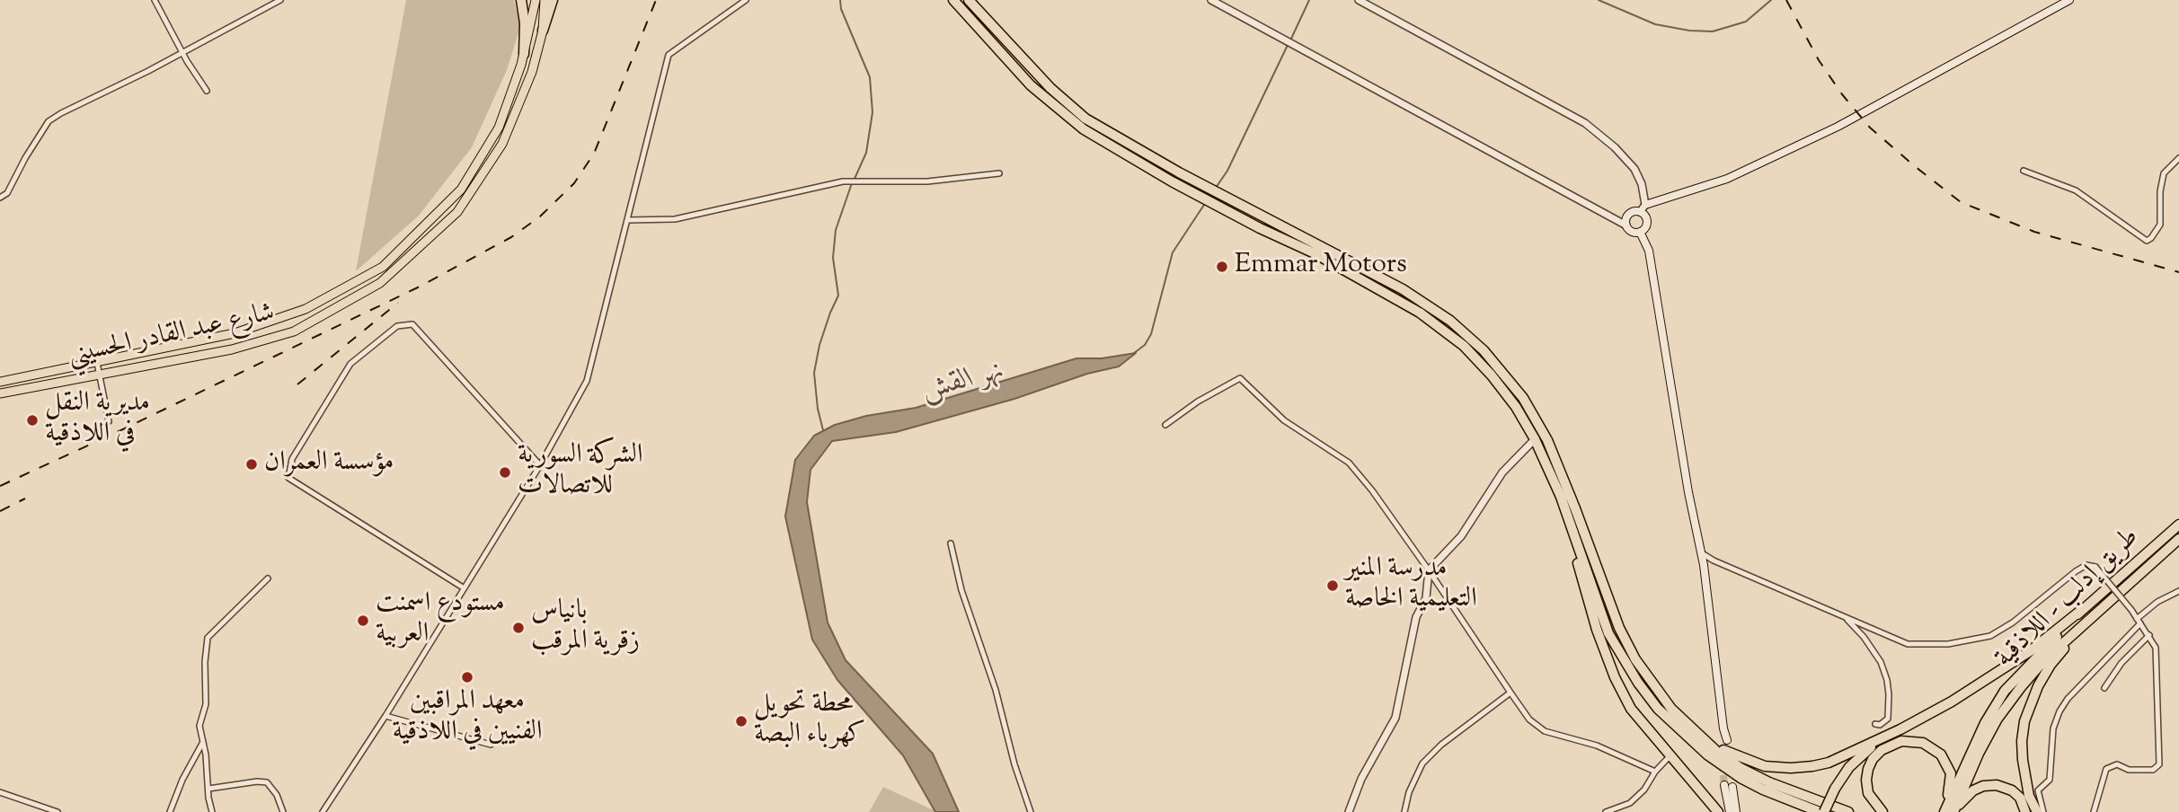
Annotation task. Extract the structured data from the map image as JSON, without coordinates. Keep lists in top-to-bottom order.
{
  "streets": {
    "highway": ["طريق إدلب - اللاذقية"],
    "main road": ["شارع عبد القادر الحسيني"]
  },
  "water": ["نهر القش"],
  "places": [
    "Emmar Motors",
    "مديرية النقل في اللاذقية",
    "مؤسسة العمران",
    "الشركة السورية للاتصالات",
    "مدرسة المنير التعليمية الخاصة",
    "مستودع اسمنت العربية",
    "بانياس زقرية المرقب",
    "معهد المراقبين الفنيين في اللاذقية",
    "محطة تحويل كهرباء البصة"
  ]
}
